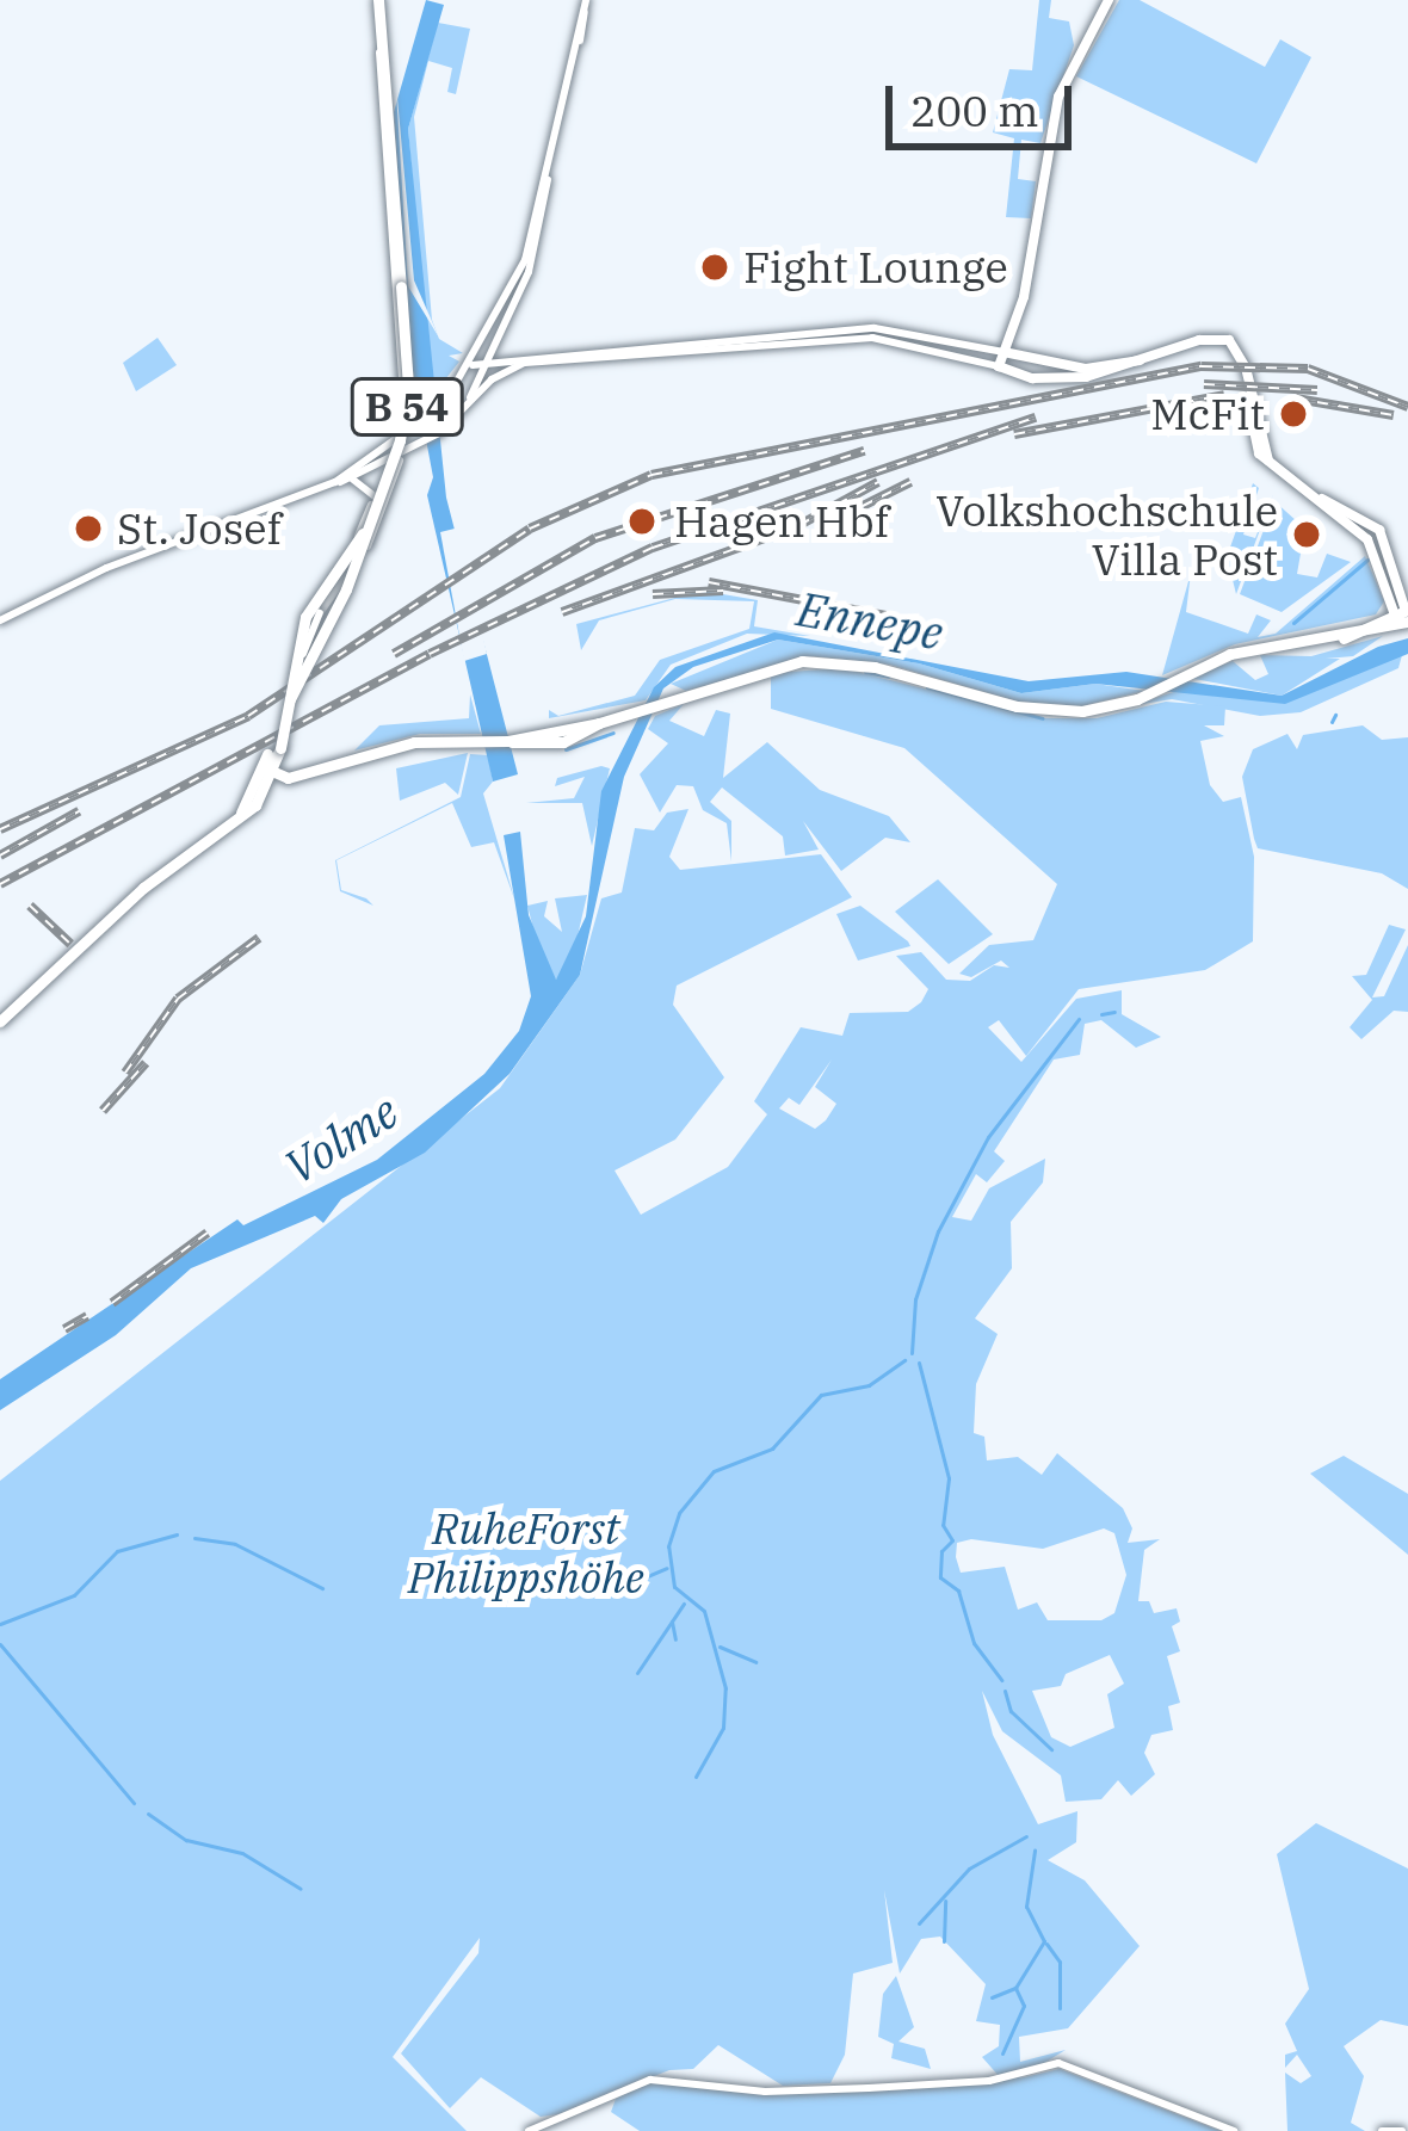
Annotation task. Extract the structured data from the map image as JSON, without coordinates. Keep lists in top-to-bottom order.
{
  "streets": {
    "main road": ["B 54"]
  },
  "water": ["Ennepe", "Volme"],
  "parks": ["RuheForst Philippshöhe"],
  "places": [
    "Fight Lounge",
    "McFit",
    "Hagen Hbf",
    "St. Josef",
    "Volkshochschule Villa Post"
  ],
  "scale_bar": "200 m"
}
